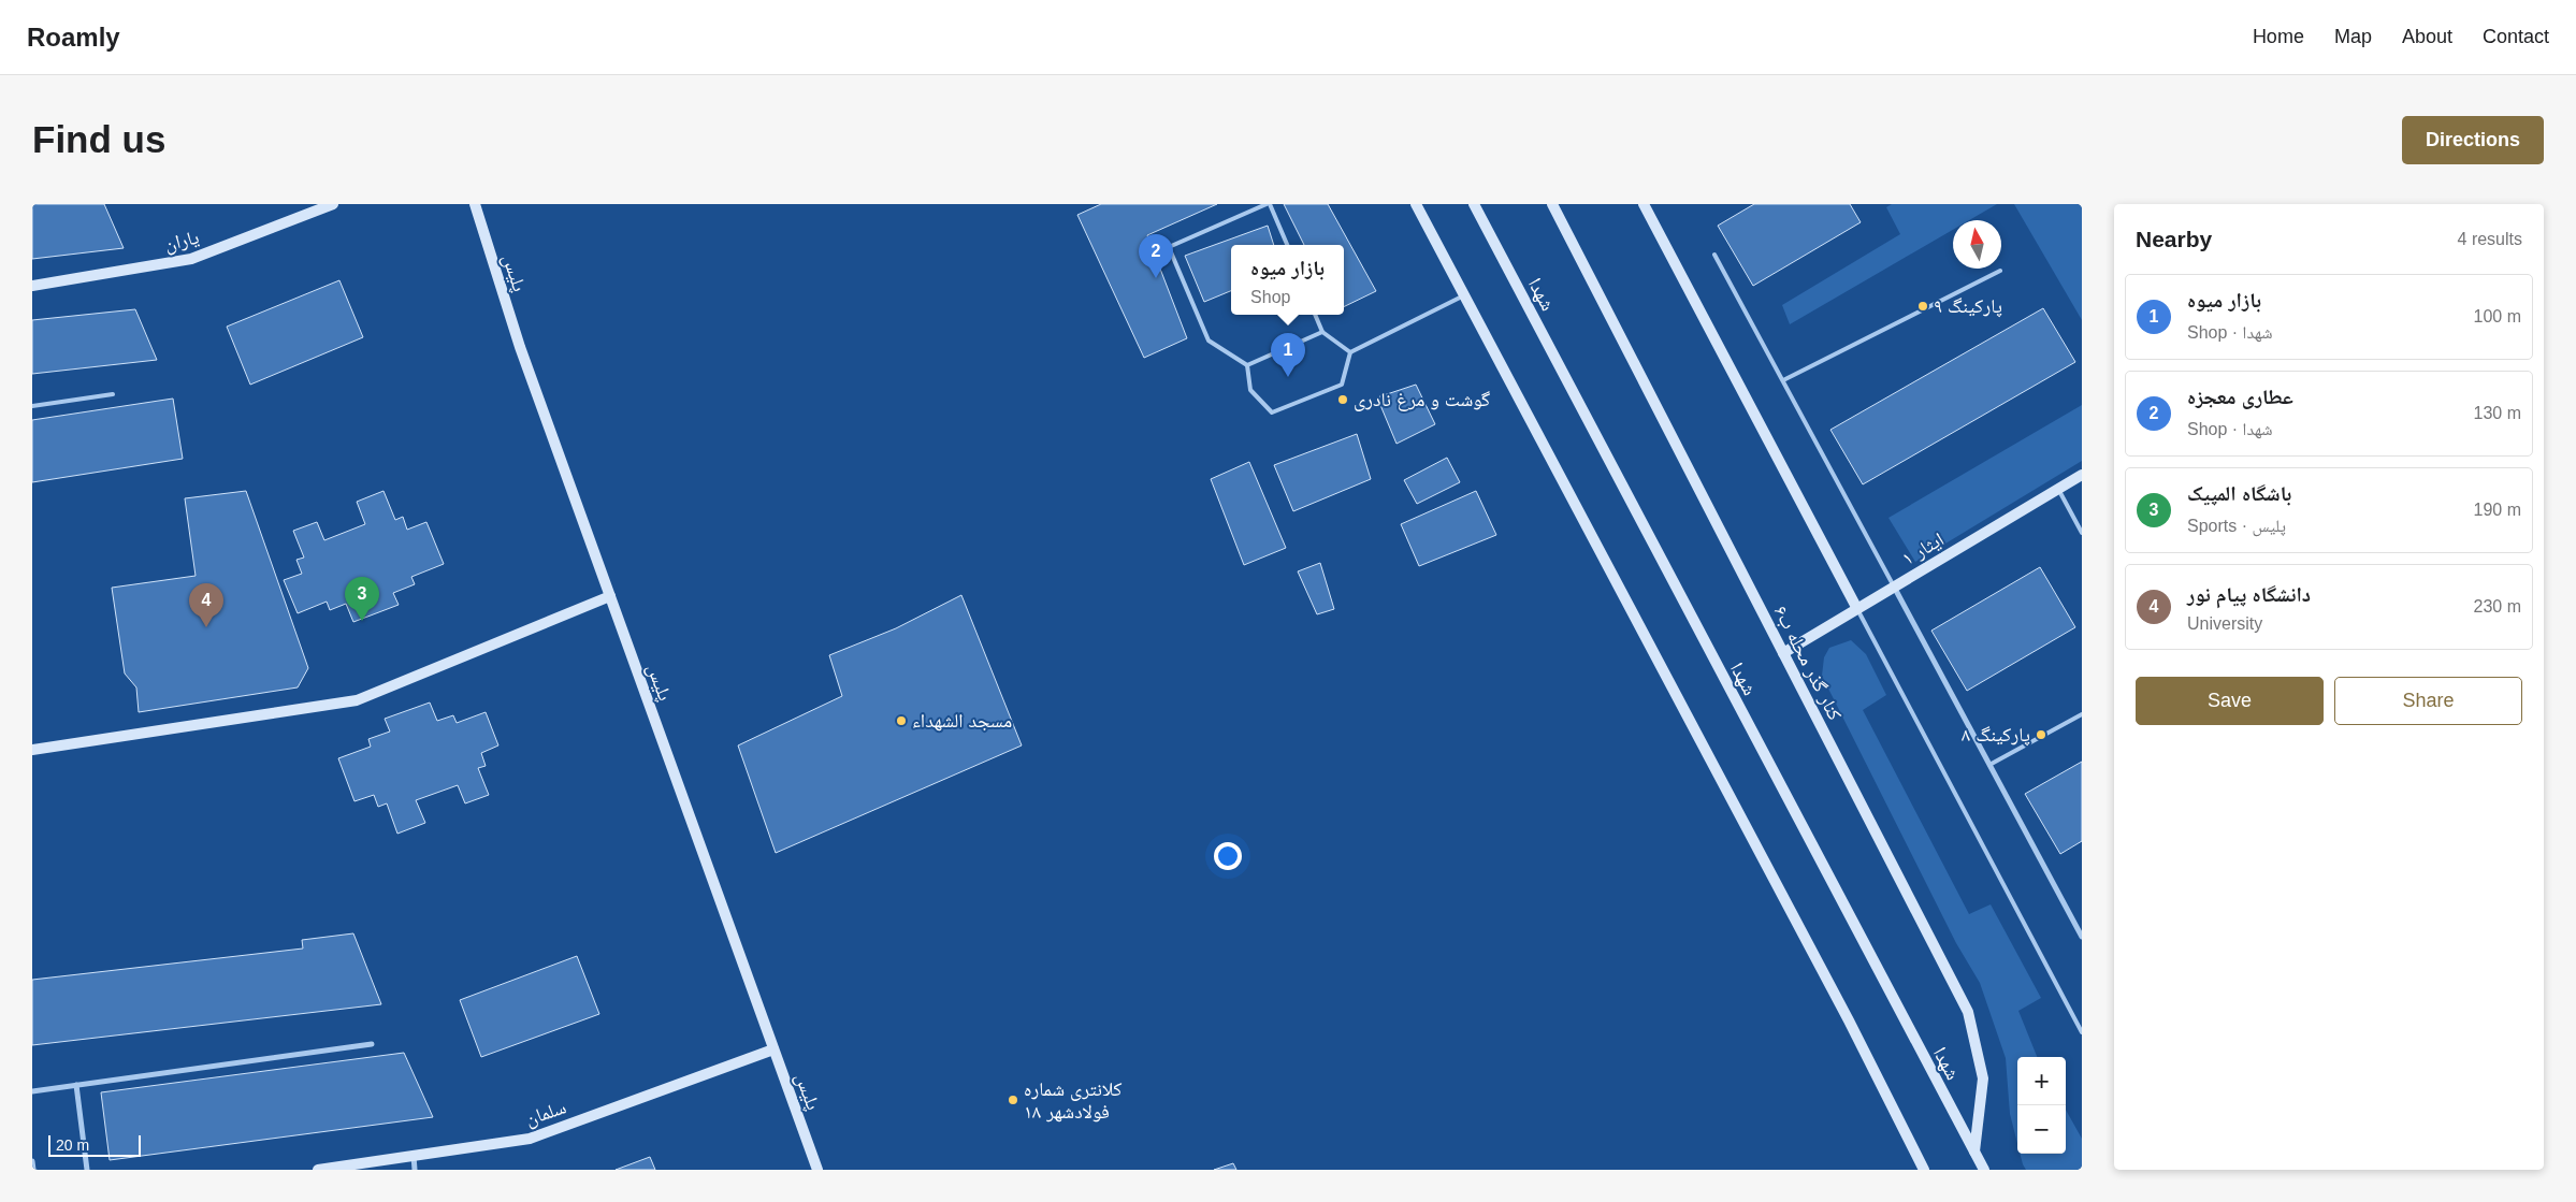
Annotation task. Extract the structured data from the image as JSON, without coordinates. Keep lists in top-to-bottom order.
{
  "streets": {
    "street": [
      "یاران",
      "پلیس",
      "شهدا",
      "ایثار ۱",
      "کنار گذر محله ب۶",
      "سلمان"
    ]
  },
  "crossings": [
    ["پلیس", "سلمان"],
    ["شهدا", "کنار گذر محله ب۶"],
    ["ایثار ۱", "کنار گذر محله ب۶"]
  ],
  "places": [
    "پارکینگ ۹",
    "گوشت و مرغ نادری",
    "مسجد الشهداء",
    "پارکینگ ۸",
    "کلانتری شماره ۱۸ فولادشهر"
  ],
  "scale_bar": "20 m",
  "north": "top",
  "page": {
    "header": "Roamly",
    "nav": [
      "Home",
      "Map",
      "About",
      "Contact"
    ],
    "buttons": [
      "Directions",
      ["Save", "Share"]
    ],
    "title": "Find us",
    "heading": ["Nearby", "4 results"],
    "pins": [
      "2",
      "1",
      "3",
      "4"
    ],
    "popup": ["بازار میوه", "Shop"],
    "list": [
      {
        "mark": "1",
        "name": "بازار میوه",
        "note": "Shop · شهدا",
        "value": "100 m"
      },
      {
        "mark": "2",
        "name": "عطاری معجزه",
        "note": "Shop · شهدا",
        "value": "130 m"
      },
      {
        "mark": "3",
        "name": "باشگاه المپیک",
        "note": "Sports · پلیس",
        "value": "190 m"
      },
      {
        "mark": "4",
        "name": "دانشگاه پیام نور",
        "note": "University",
        "value": "230 m"
      }
    ],
    "map_buttons": ["+", "−"],
    "scale": "20 m"
  }
}
